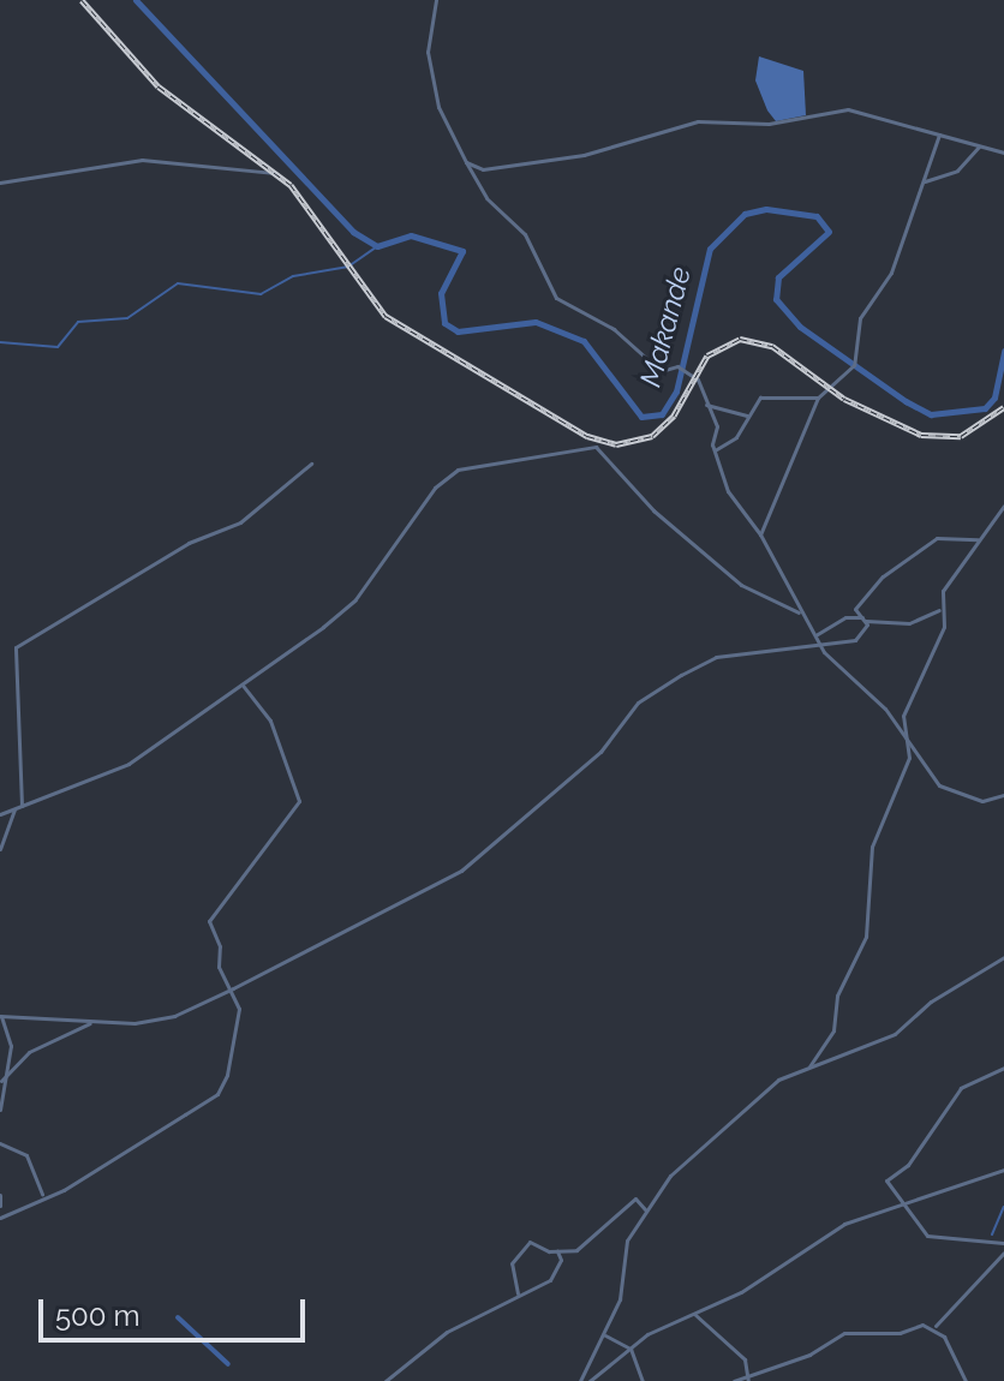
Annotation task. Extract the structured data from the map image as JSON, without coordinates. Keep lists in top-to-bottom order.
{
  "water": ["Makande"],
  "scale_bar": "500 m"
}
